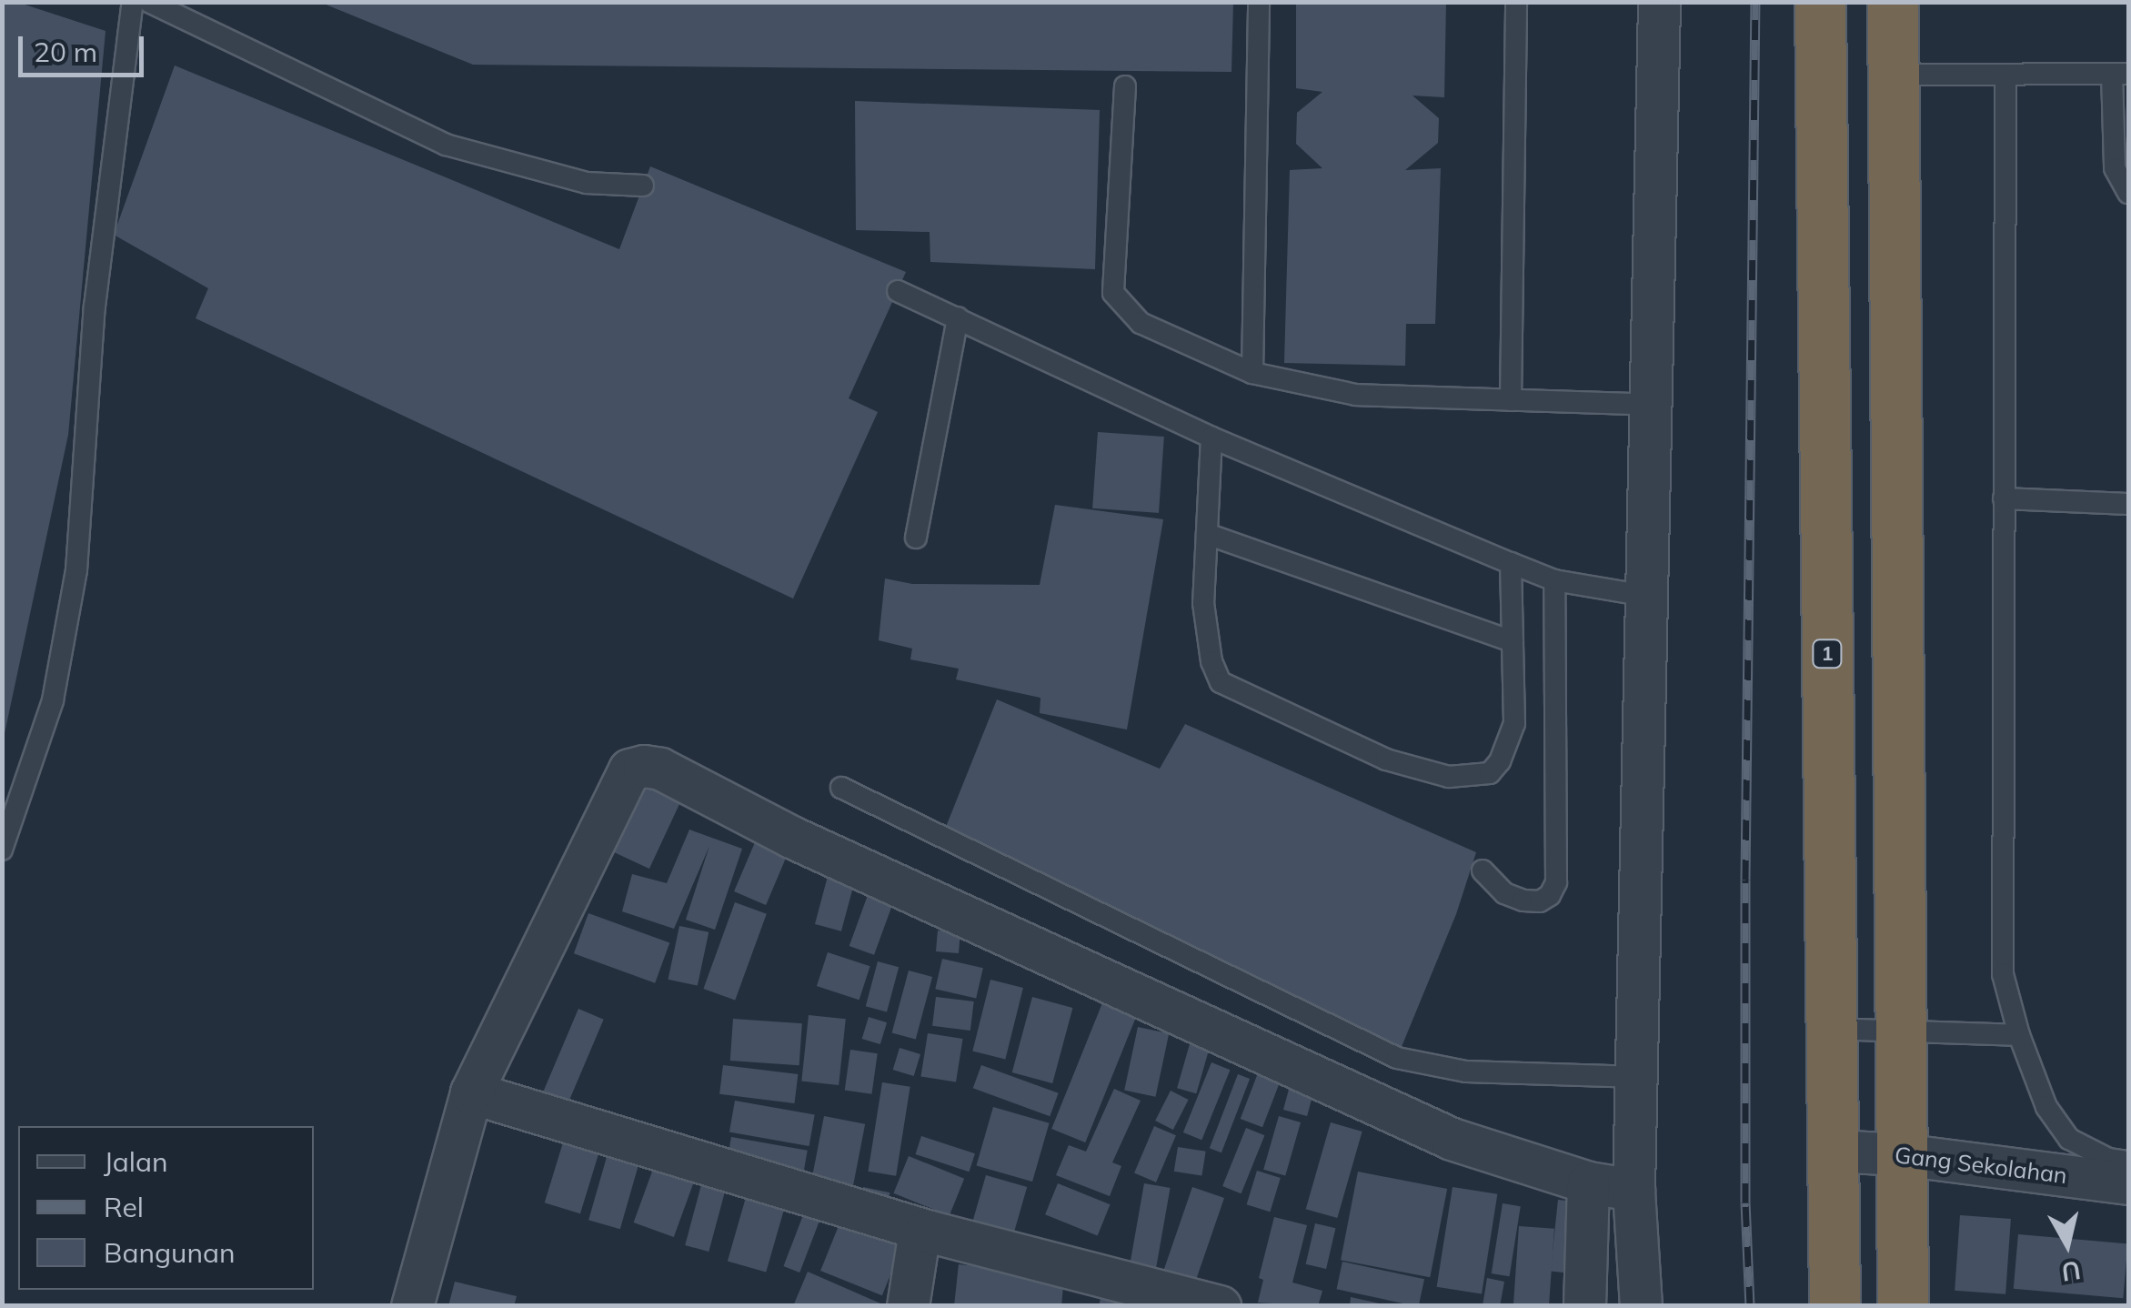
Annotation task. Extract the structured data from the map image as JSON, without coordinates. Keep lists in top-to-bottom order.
{
  "streets": {
    "highway": ["1"],
    "street": ["Gang Sekolahan"]
  },
  "crossings": [
    ["1", "Gang Sekolahan"]
  ],
  "legend": ["Jalan", "Rel", "Bangunan"],
  "scale_bar": "20 m",
  "north": "bottom"
}
